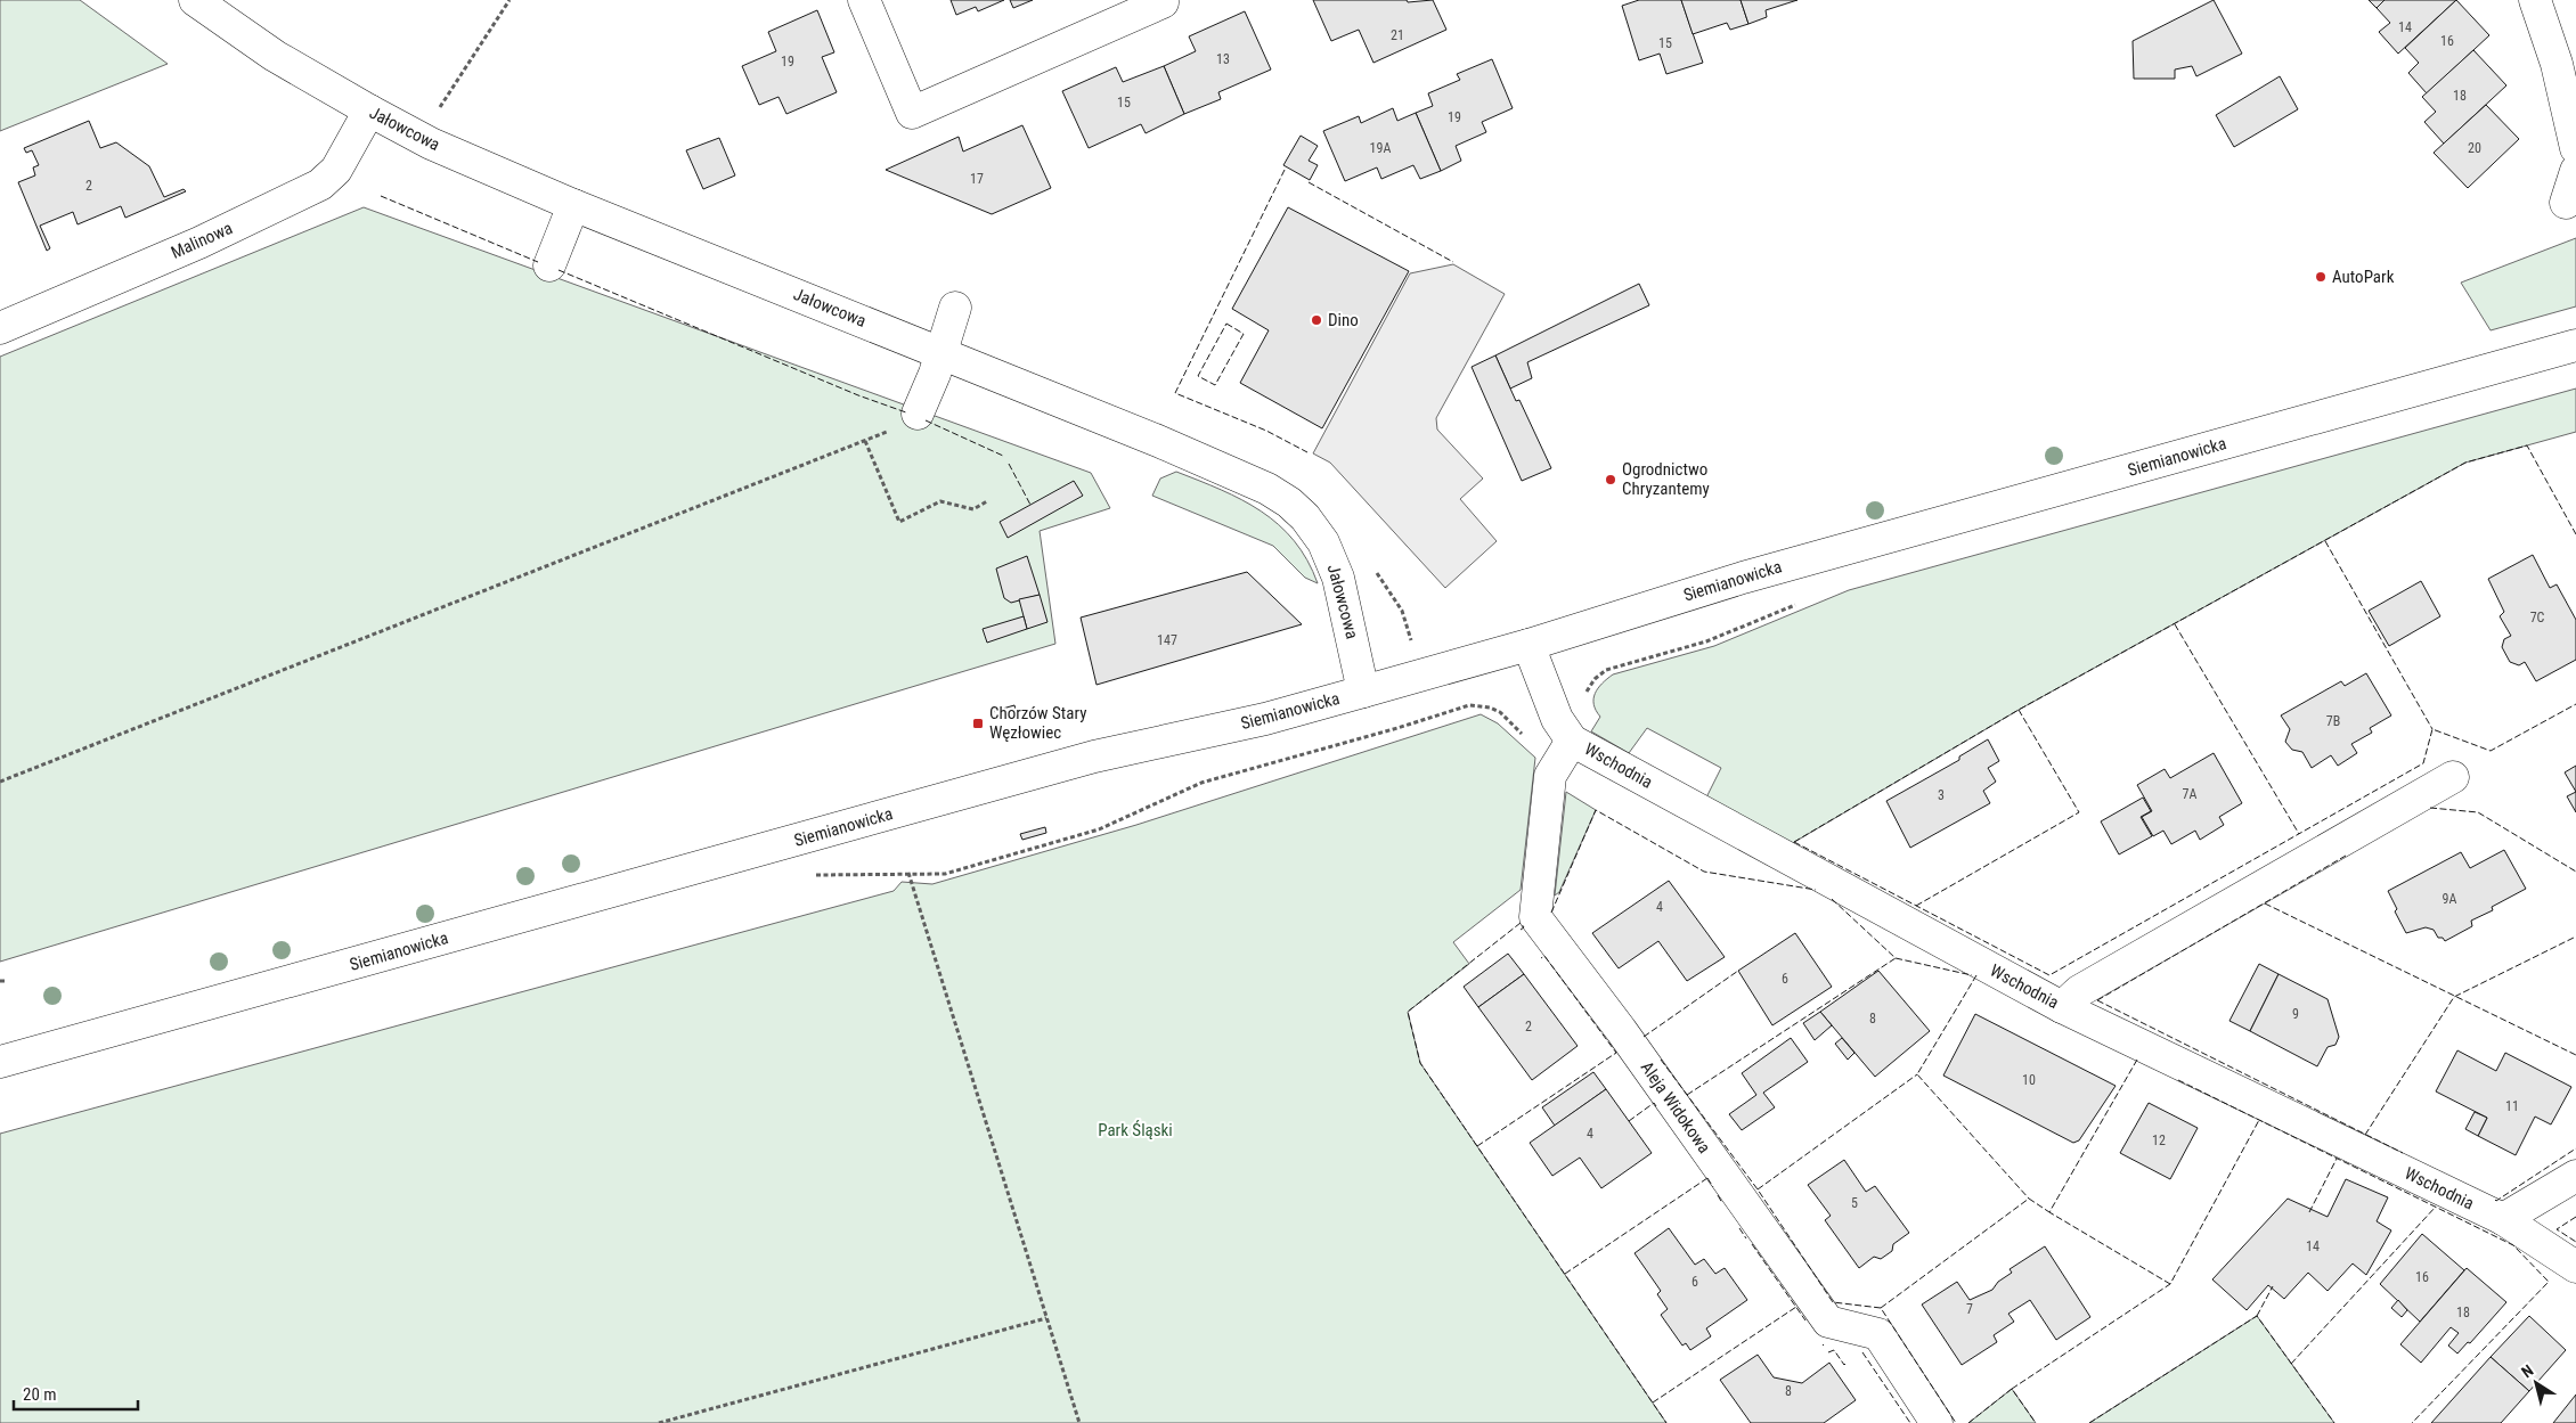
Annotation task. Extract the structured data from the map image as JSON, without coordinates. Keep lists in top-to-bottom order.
{
  "streets": {
    "street": [
      "Jałowcowa",
      "Malinowa",
      "Siemianowicka",
      "Wschodnia",
      "Aleja Widokowa"
    ]
  },
  "crossings": [
    ["Jałowcowa", "Malinowa"],
    ["Jałowcowa", "Siemianowicka"],
    ["Siemianowicka", "Wschodnia"],
    ["Wschodnia", "Aleja Widokowa"]
  ],
  "parks": ["Park Śląski"],
  "places": {
    "other": ["AutoPark", "Dino", "Ogrodnictwo Chryzantemy"],
    "transit": ["Chorzów Stary Węzłowiec"]
  },
  "house_numbers": [
    "14",
    "21",
    "16",
    "15",
    "13",
    "19",
    "18",
    "15",
    "19",
    "19A",
    "20",
    "17",
    "2",
    "7C",
    "147",
    "7B",
    "7A",
    "3",
    "9A",
    "4",
    "6",
    "9",
    "8",
    "2",
    "10",
    "11",
    "4",
    "12",
    "5",
    "14",
    "16",
    "6",
    "7",
    "18",
    "8"
  ],
  "scale_bar": "20 m",
  "north": "top left"
}
